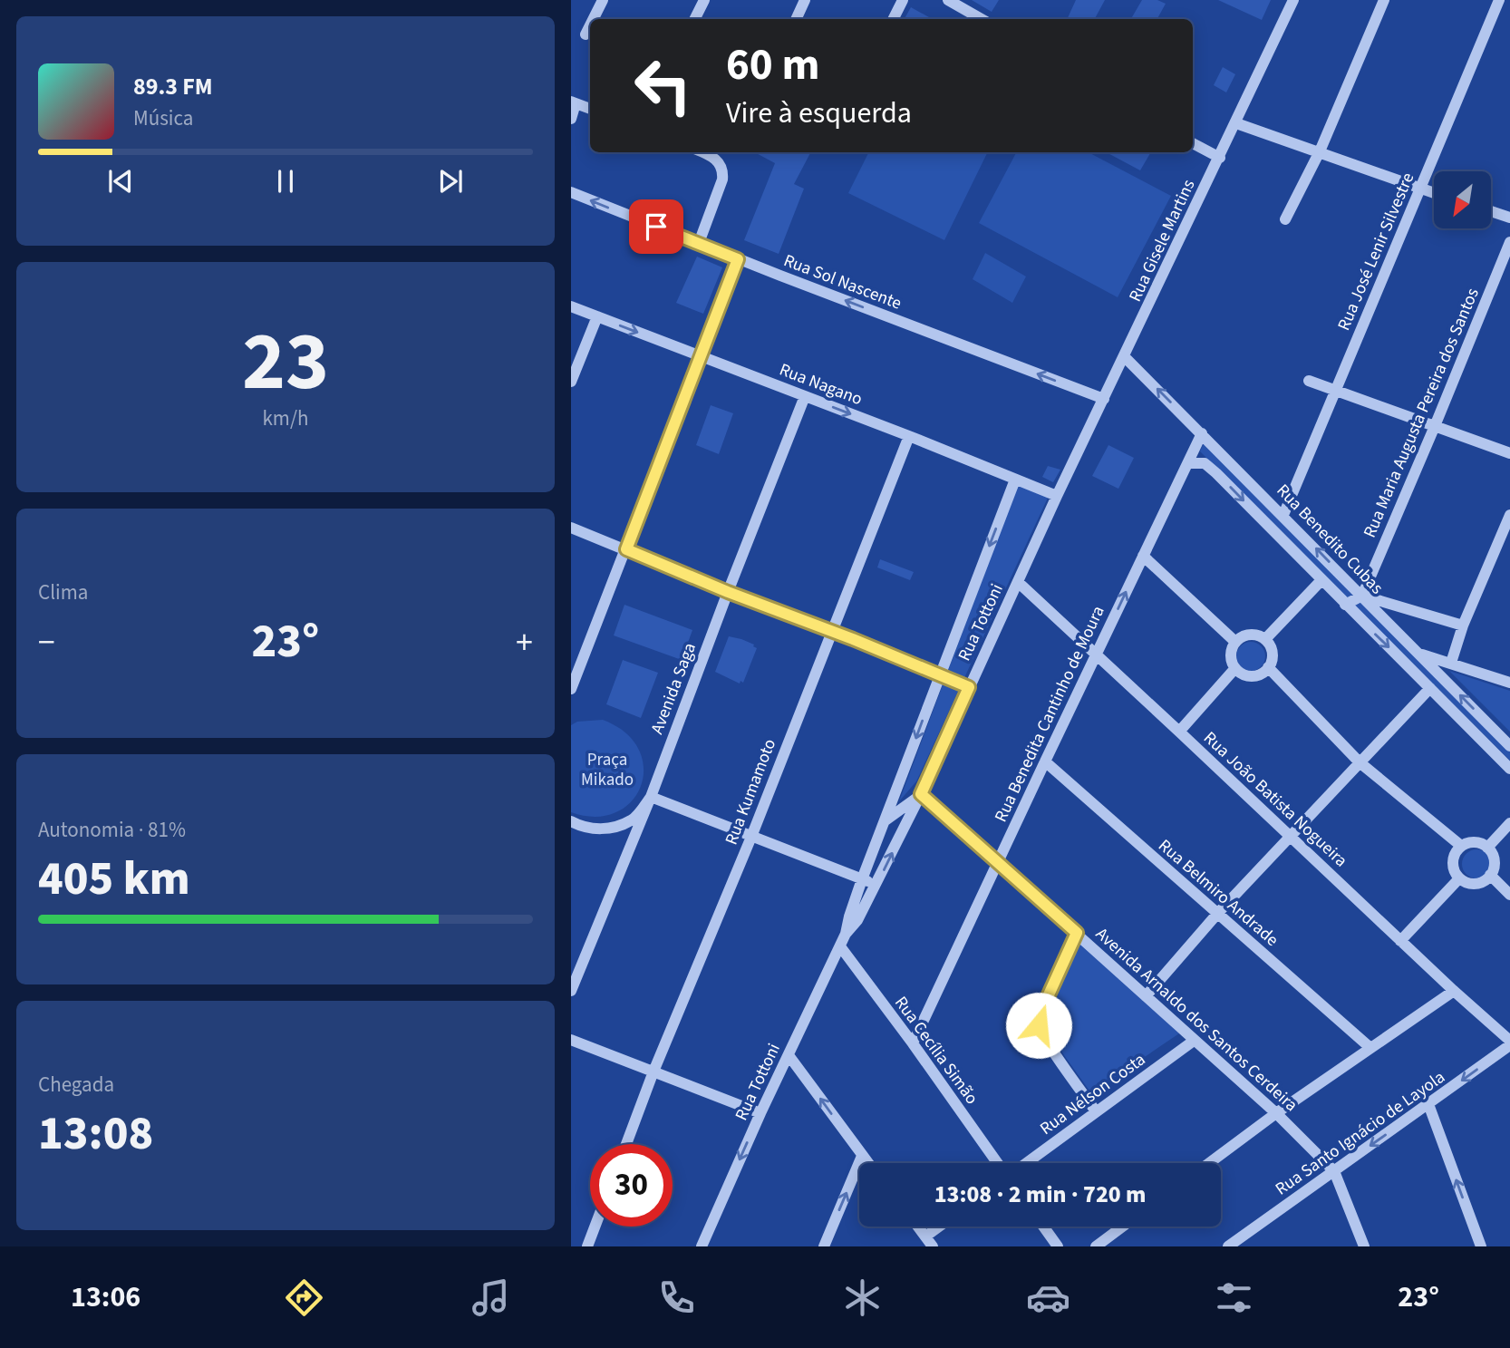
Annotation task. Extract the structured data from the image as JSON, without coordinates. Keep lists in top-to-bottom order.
{
  "streets": {
    "street": [
      "Rua Gisele Martins",
      "Rua José Lenir Silvestre",
      "Rua Sol Nascente",
      "Rua Nagano",
      "Rua Maria Augusta Pereira dos Santos",
      "Rua Benedito Cubas",
      "Rua Tottoni",
      "Avenida Saga",
      "Rua Benedita Cantinho de Moura",
      "Rua Kumamoto",
      "Rua João Batista Nogueira",
      "Rua Belmiro Andrade",
      "Avenida Arnaldo dos Santos Cerdeira",
      "Rua Cecília Simão",
      "Rua Nélson Costa",
      "Rua Santo Ignácio de Layola"
    ]
  },
  "crossings": [
    ["Rua Gisele Martins", "Rua Benedito Cubas"],
    ["Rua Gisele Martins", "Rua Tottoni"],
    ["Rua José Lenir Silvestre", "Rua Benedito Cubas"],
    ["Rua Sol Nascente", "Rua Tottoni"],
    ["Rua Nagano", "Rua Tottoni"],
    ["Rua Nagano", "Avenida Saga"],
    ["Rua Nagano", "Rua Kumamoto"],
    ["Rua Maria Augusta Pereira dos Santos", "Rua Benedito Cubas"],
    ["Rua Benedito Cubas", "Rua Tottoni"],
    ["Rua Benedito Cubas", "Rua Benedita Cantinho de Moura"],
    ["Rua Tottoni", "Rua João Batista Nogueira"],
    ["Rua Tottoni", "Avenida Arnaldo dos Santos Cerdeira"],
    ["Rua Tottoni", "Rua Cecília Simão"],
    ["Rua Benedita Cantinho de Moura", "Rua João Batista Nogueira"],
    ["Rua Benedita Cantinho de Moura", "Rua Belmiro Andrade"],
    ["Rua Benedita Cantinho de Moura", "Avenida Arnaldo dos Santos Cerdeira"],
    ["Rua Benedita Cantinho de Moura", "Rua Cecília Simão"],
    ["Rua João Batista Nogueira", "Rua Santo Ignácio de Layola"],
    ["Avenida Arnaldo dos Santos Cerdeira", "Rua Nélson Costa"],
    ["Avenida Arnaldo dos Santos Cerdeira", "Rua Santo Ignácio de Layola"]
  ],
  "one_way": ["Rua Sol Nascente", "Rua Nagano"],
  "parks": ["Praça Mikado"],
  "north": "bottom left",
  "page": {
    "turn": ["60 m", "Vire à esquerda"],
    "song": ["89.3 FM", "Música"],
    "tile": [
      ["23", "km/h"],
      "Clima",
      ["Autonomia · 81%", "405 km"],
      ["Chegada", "13:08"]
    ],
    "heat": ["−", "23°", "+"],
    "limit": "30",
    "trip": "13:08 · 2 min · 720 m",
    "tabs": ["13:06", "23°"]
  }
}
